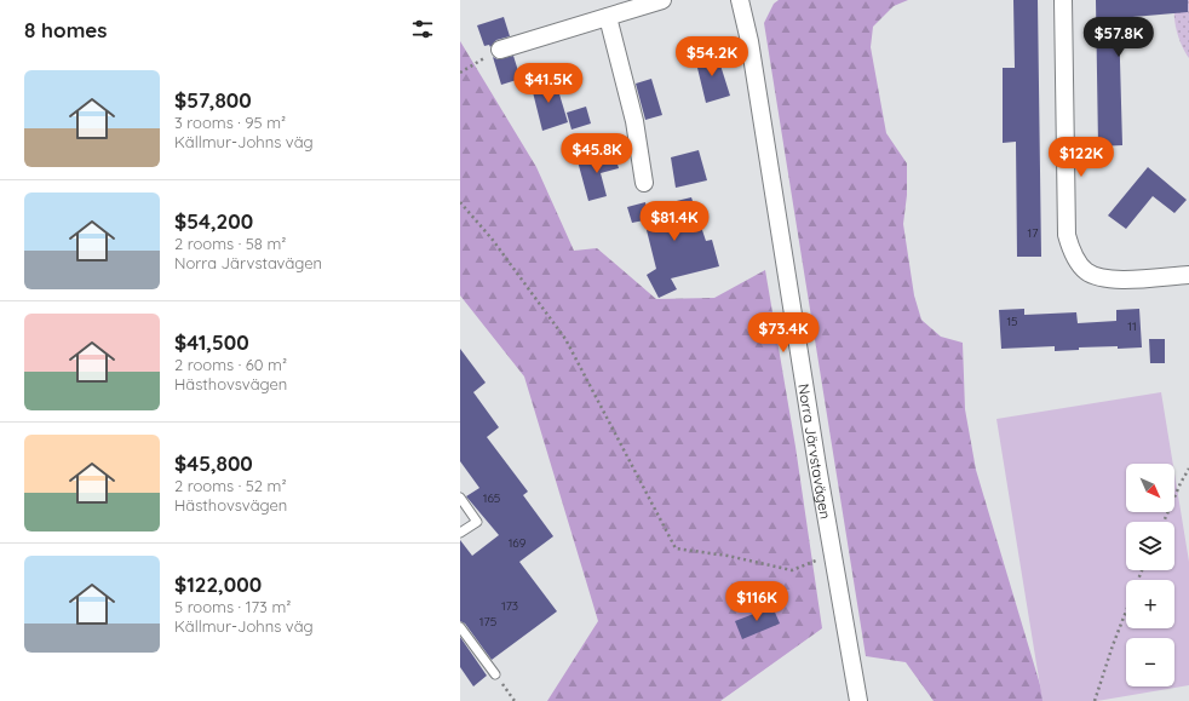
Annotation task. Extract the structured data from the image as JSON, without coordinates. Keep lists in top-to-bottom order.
{
  "streets": {
    "street": ["Norra Järvstavägen"]
  },
  "house_numbers": [
    "17",
    "15",
    "11",
    "165",
    "169",
    "173",
    "175"
  ],
  "north": "bottom right",
  "page": {
    "heading": "8 homes",
    "price": [
      "$57.8K",
      "$54.2K",
      "$41.5K",
      "$45.8K",
      "$122K",
      "$81.4K",
      "$73.4K",
      "$116K"
    ],
    "list": [
      {
        "name": "$57,800",
        "note": "3 rooms · 95 m² · Källmur-Johns väg"
      },
      {
        "name": "$54,200",
        "note": "2 rooms · 58 m² · Norra Järvstavägen"
      },
      {
        "name": "$41,500",
        "note": "2 rooms · 60 m² · Hästhovsvägen"
      },
      {
        "name": "$45,800",
        "note": "2 rooms · 52 m² · Hästhovsvägen"
      },
      {
        "name": "$122,000",
        "note": "5 rooms · 173 m² · Källmur-Johns väg"
      }
    ],
    "map_buttons": ["+", "−"]
  }
}
